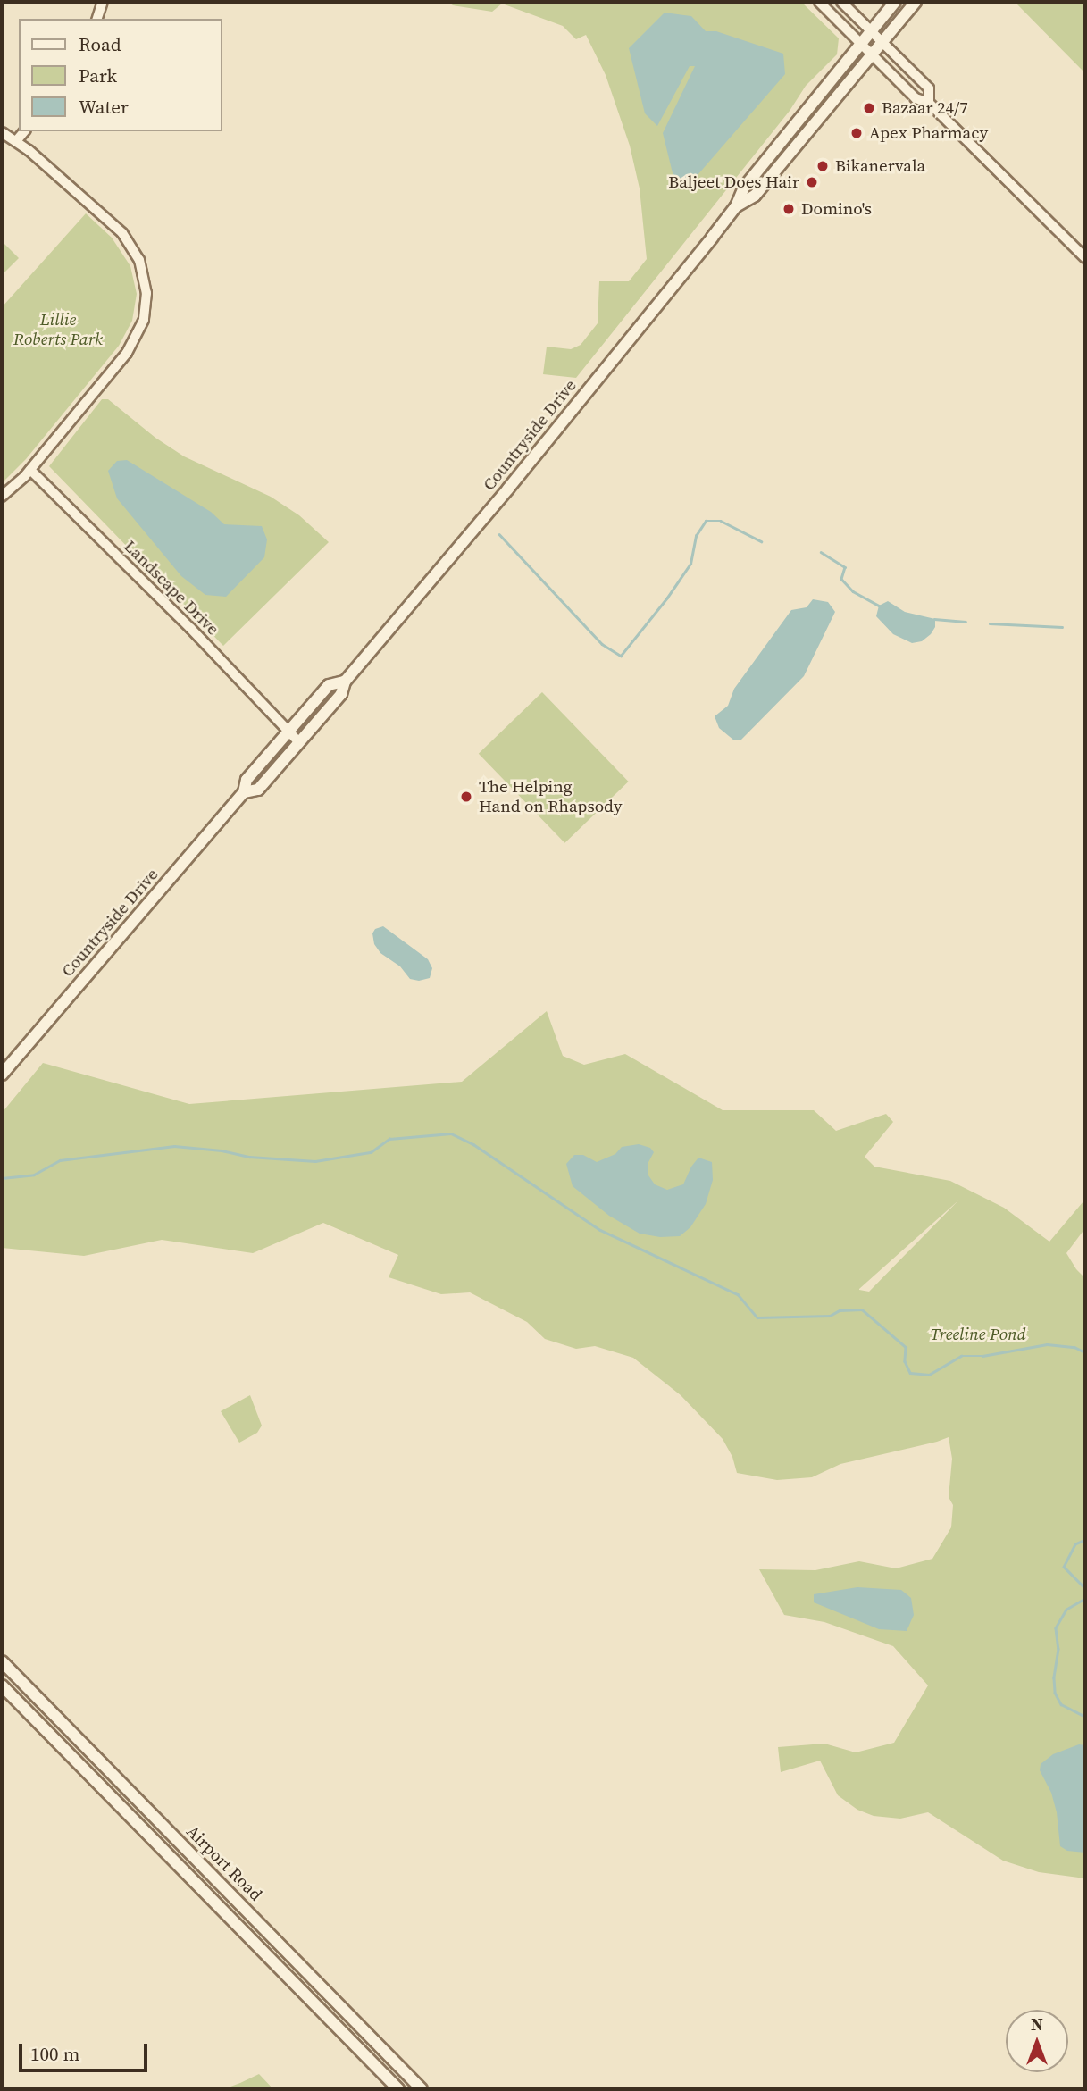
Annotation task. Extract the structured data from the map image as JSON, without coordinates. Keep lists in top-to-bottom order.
{
  "streets": {
    "main road": ["Countryside Drive", "Airport Road"],
    "street": ["Landscape Drive"]
  },
  "crossings": [
    ["Countryside Drive", "Landscape Drive"]
  ],
  "parks": ["Lillie Roberts Park", "Treeline Pond"],
  "places": [
    "Bazaar 24/7",
    "Apex Pharmacy",
    "Bikanervala",
    "Baljeet Does Hair",
    "Domino's",
    "The Helping Hand on Rhapsody"
  ],
  "legend": ["Road", "Park", "Water"],
  "scale_bar": "100 m",
  "north": "top"
}
